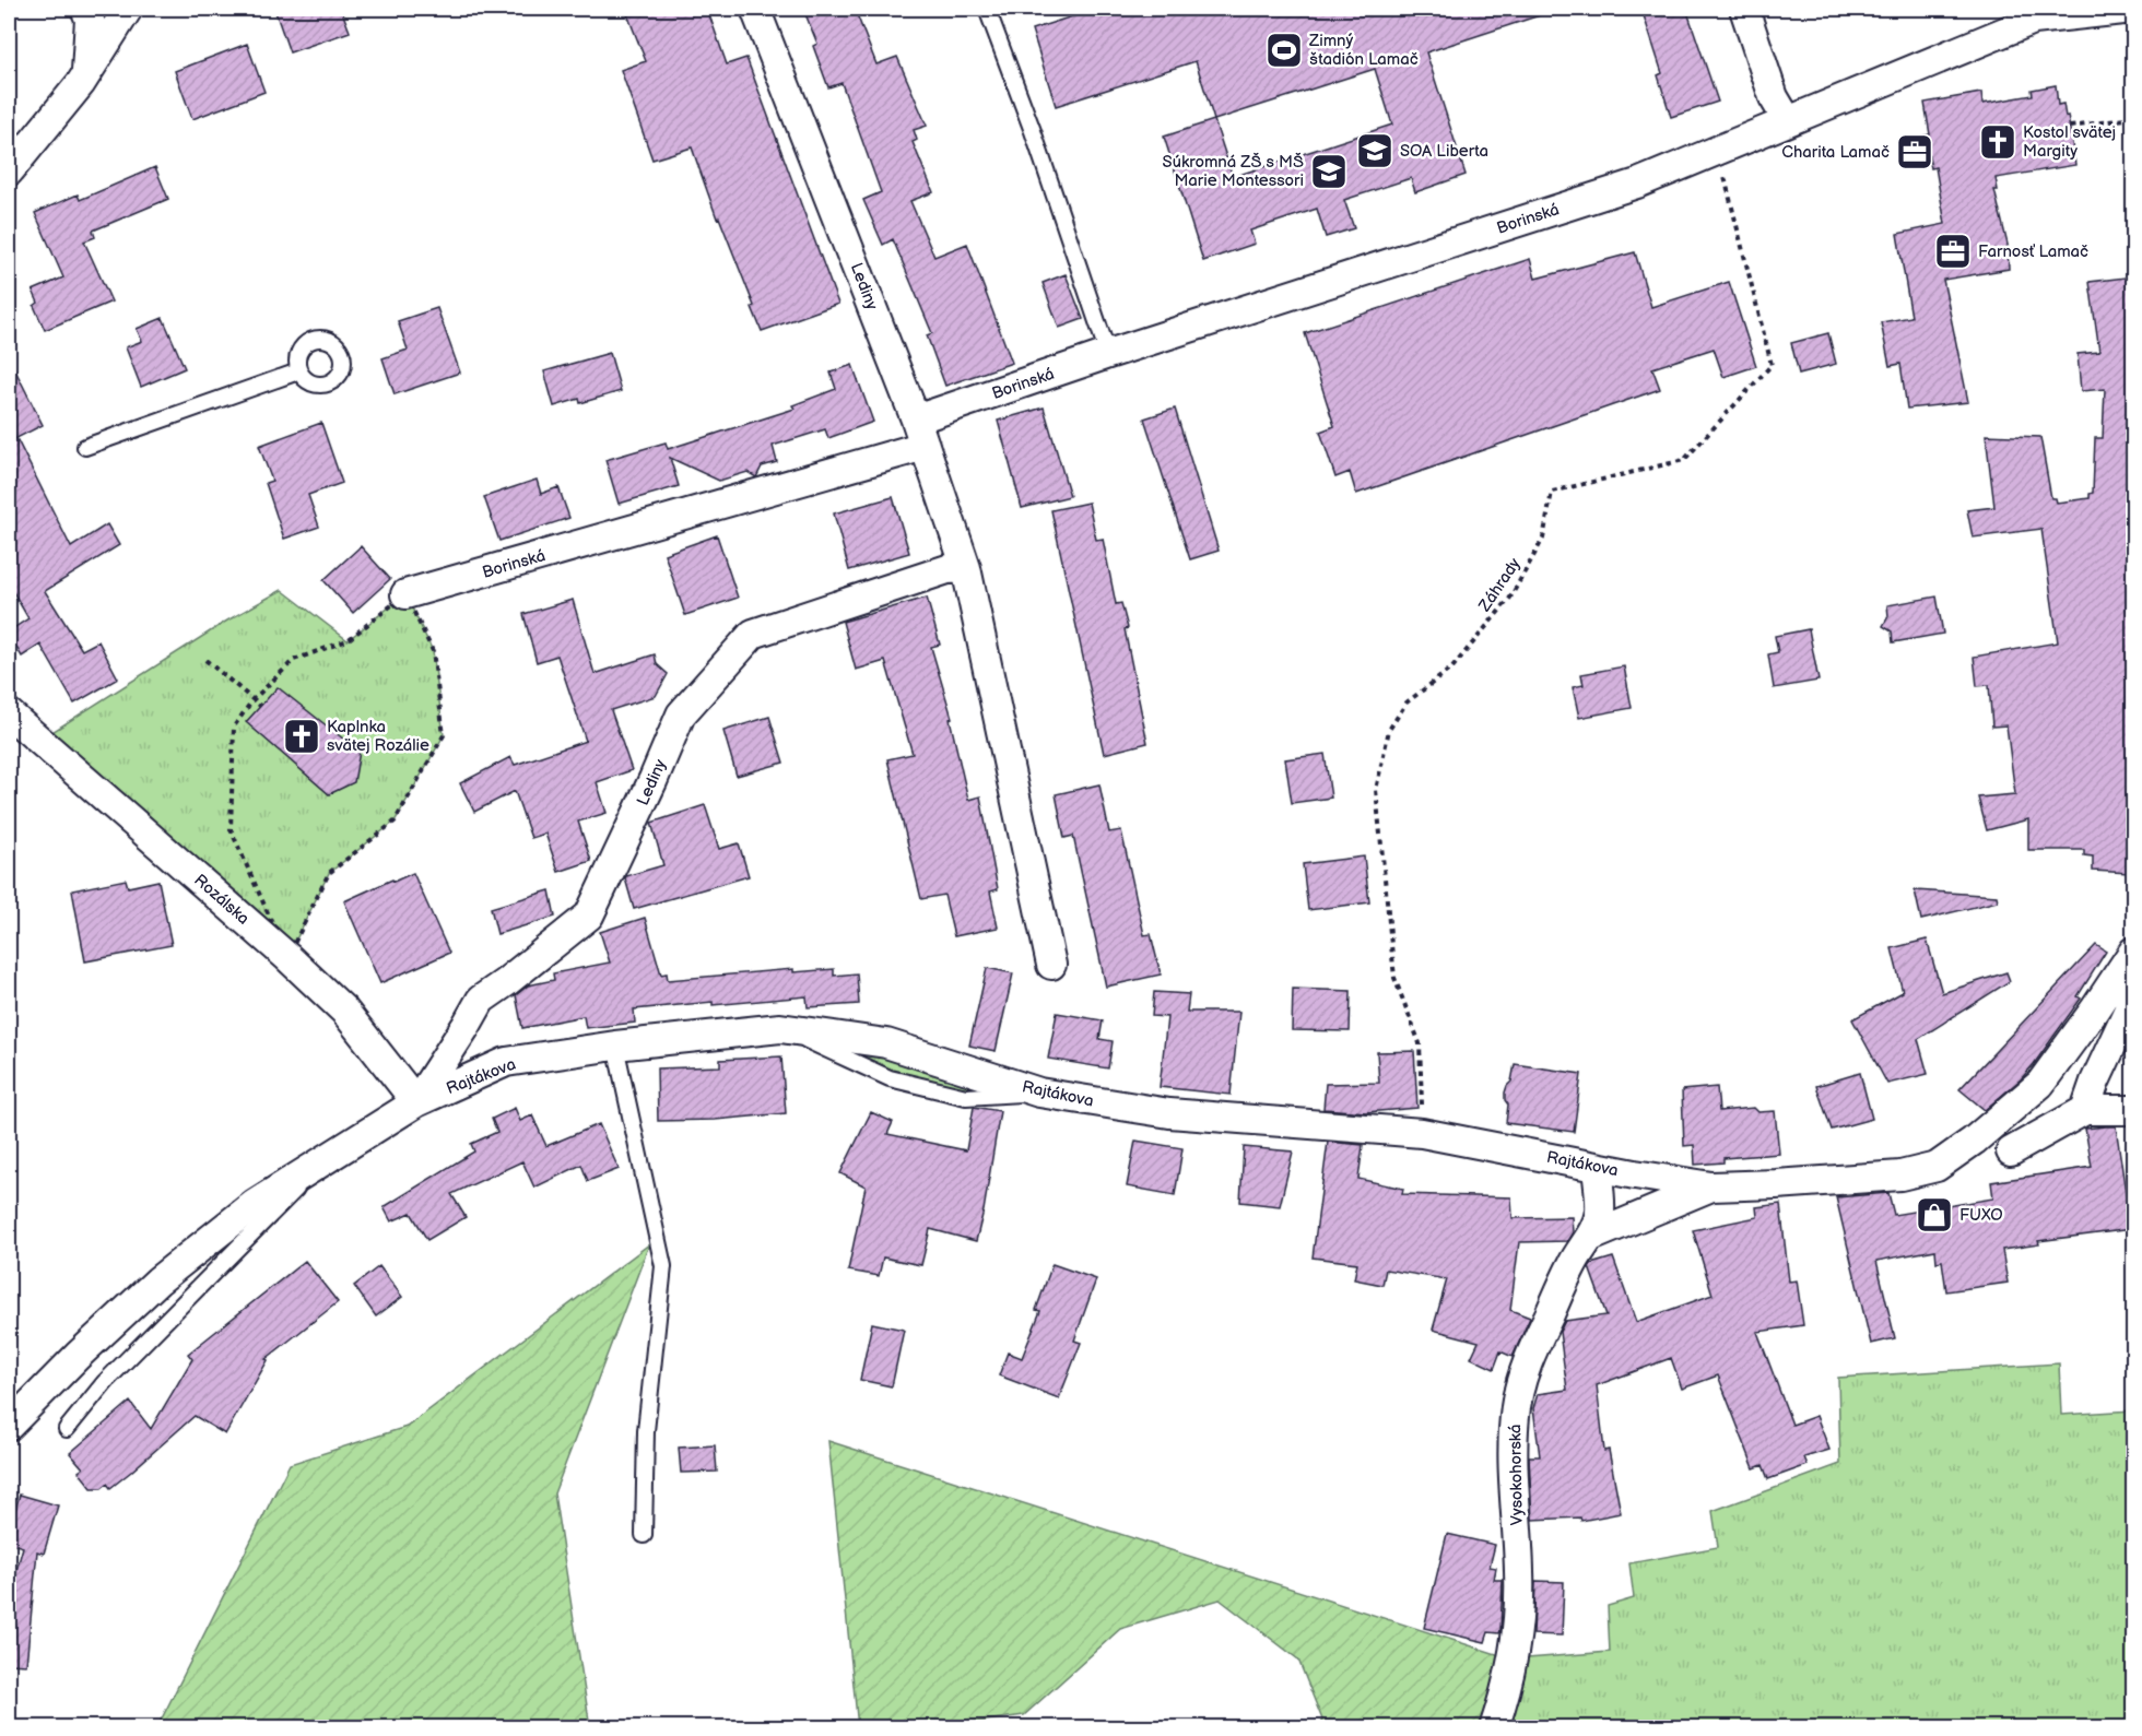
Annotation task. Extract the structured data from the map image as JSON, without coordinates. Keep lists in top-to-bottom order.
{
  "streets": {
    "street": [
      "Borinská",
      "Lediny",
      "Rozálska",
      "Rajtákova",
      "Vysokohorská"
    ],
    "path": ["Záhrady"]
  },
  "crossings": [
    ["Borinská", "Lediny"],
    ["Borinská", "Záhrady"],
    ["Lediny", "Rozálska"],
    ["Lediny", "Rajtákova"],
    ["Záhrady", "Rajtákova"],
    ["Rozálska", "Rajtákova"],
    ["Rajtákova", "Vysokohorská"]
  ],
  "places": {
    "sports": ["Zimný štadión Lamač"],
    "church": ["Kostol svätej Margity", "Kaplnka svätej Rozálie"],
    "school or university": ["SOA Liberta", "Súkromná ZŠ s MŠ Marie Montessori"],
    "office": ["Charita Lamač", "Farnosť Lamač"],
    "shop": ["FUXO"]
  }
}
